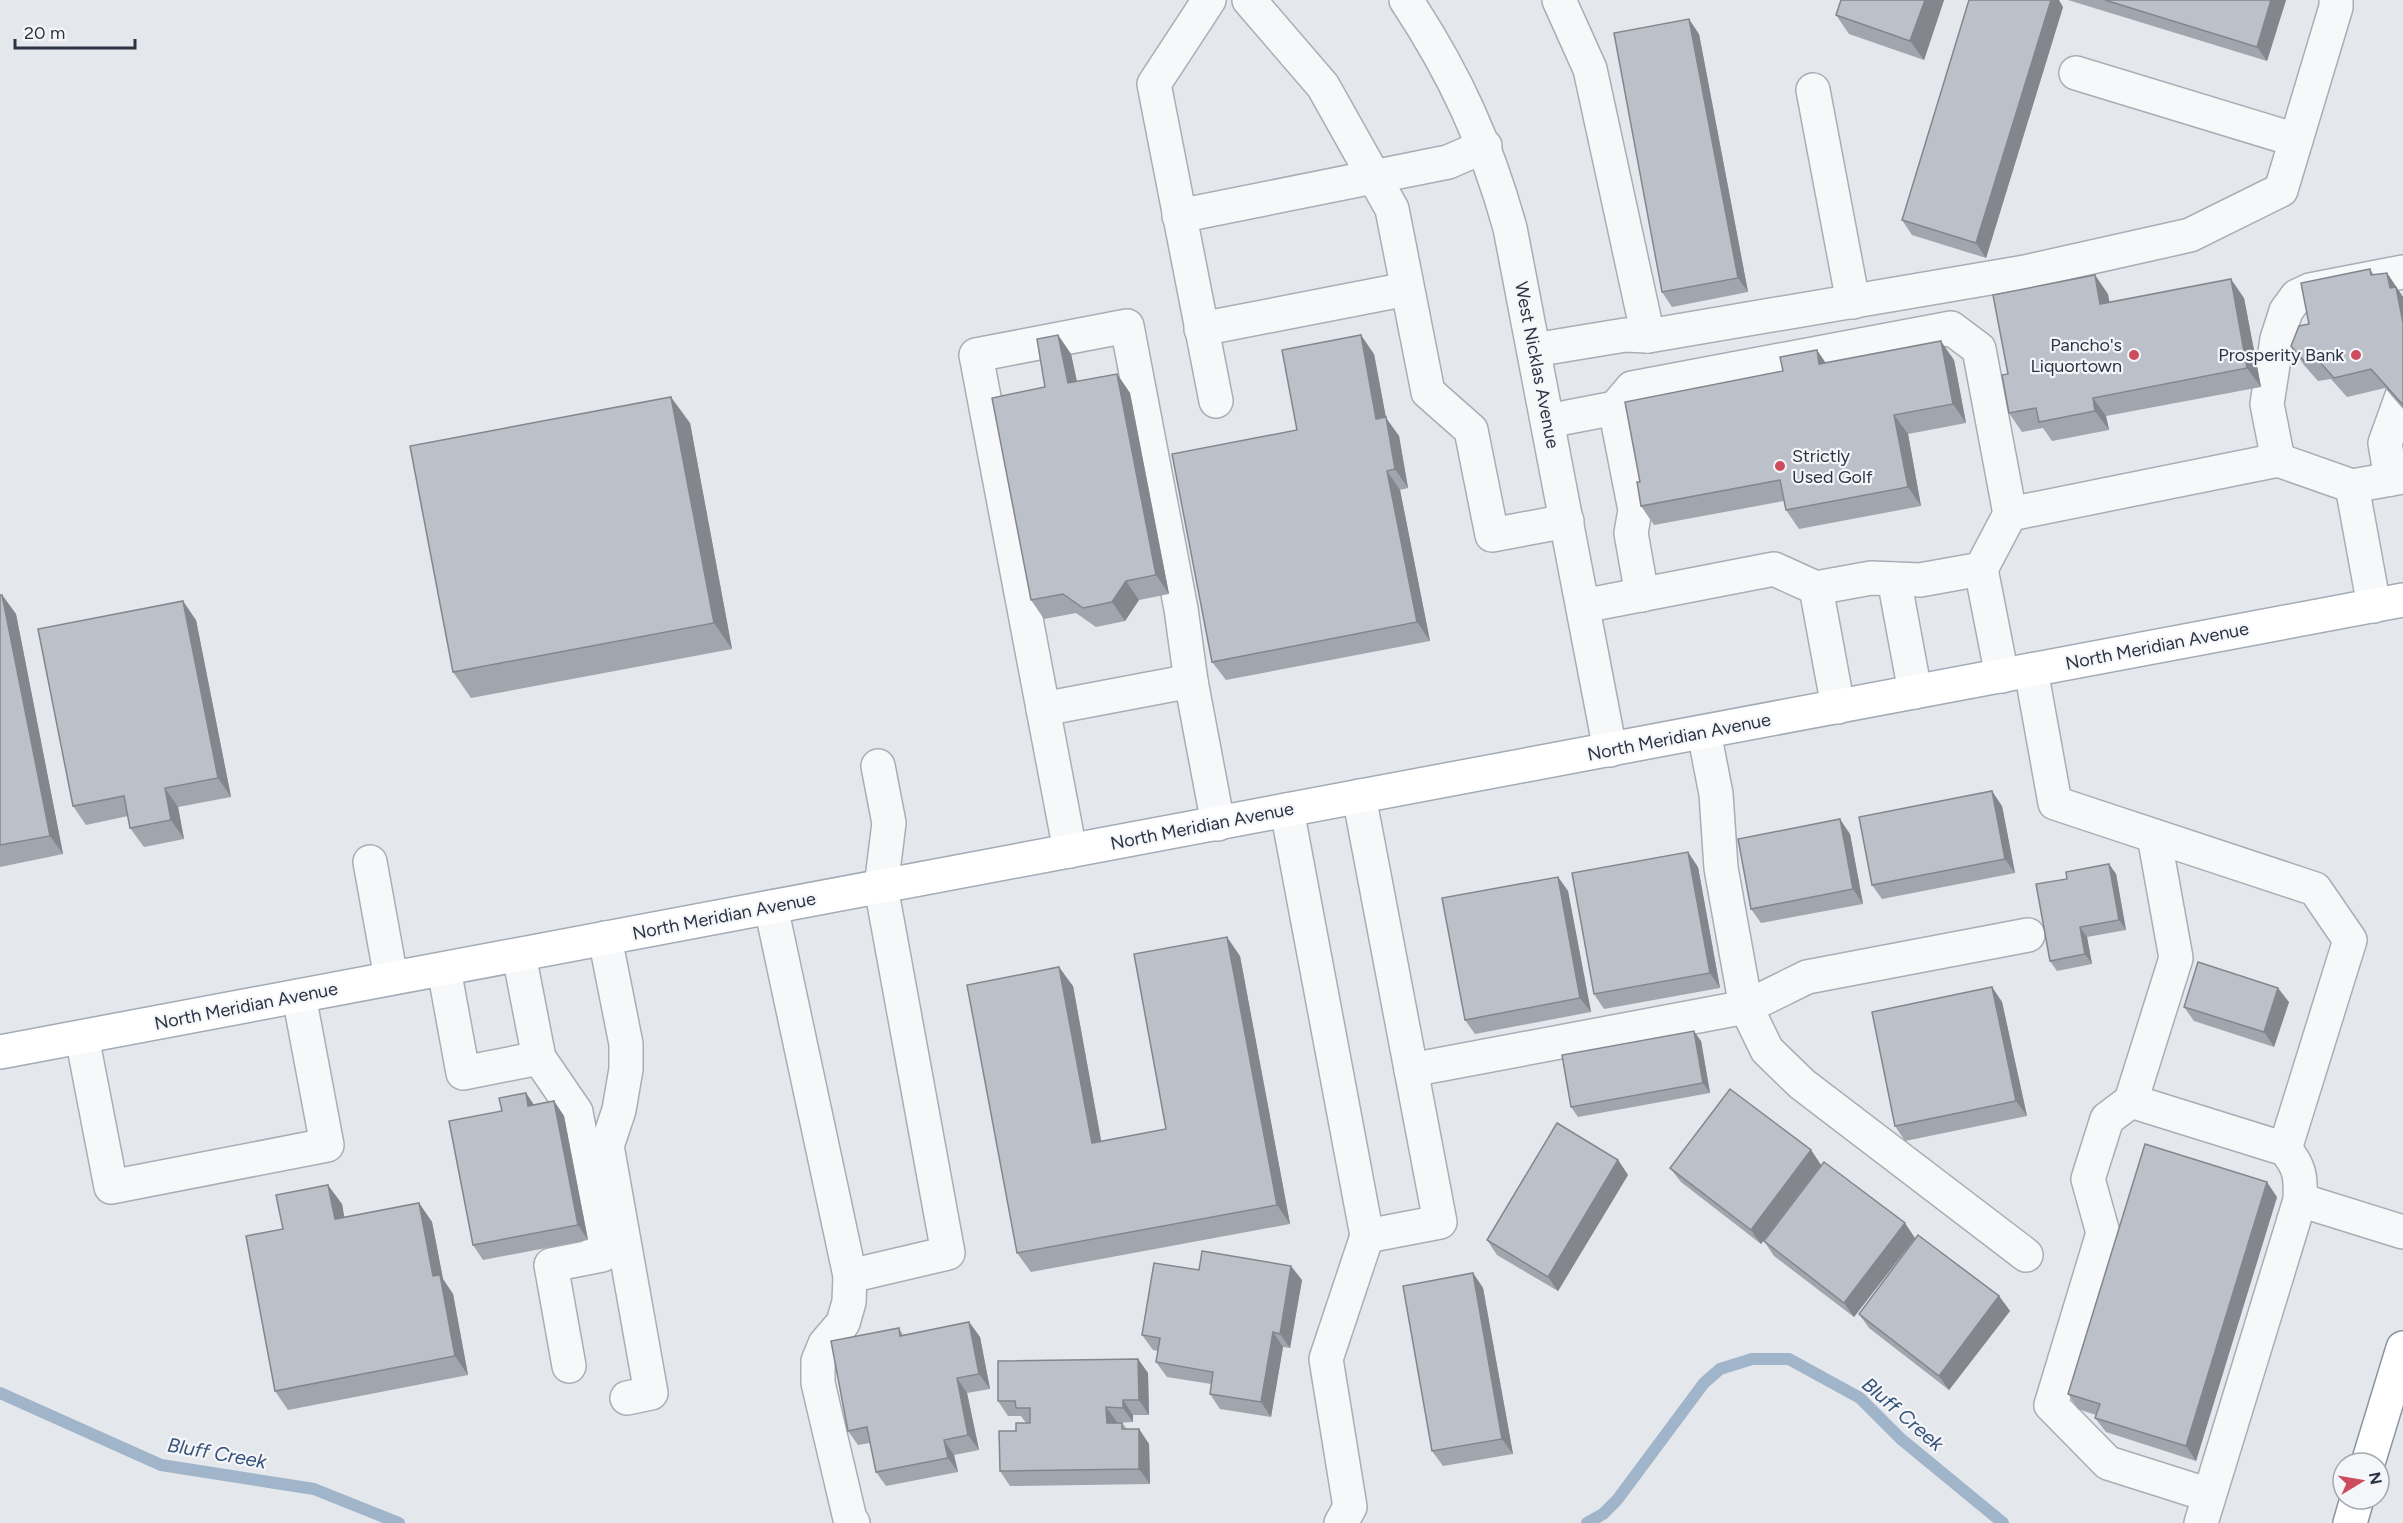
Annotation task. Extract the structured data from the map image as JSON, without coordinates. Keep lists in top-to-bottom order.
{
  "streets": {
    "main road": ["North Meridian Avenue"],
    "street": ["West Nicklas Avenue"]
  },
  "crossings": [
    ["West Nicklas Avenue", "North Meridian Avenue"]
  ],
  "water": ["Bluff Creek"],
  "places": ["Pancho's Liquortown", "Prosperity Bank", "Strictly Used Golf"],
  "scale_bar": "20 m",
  "north": "right"
}
